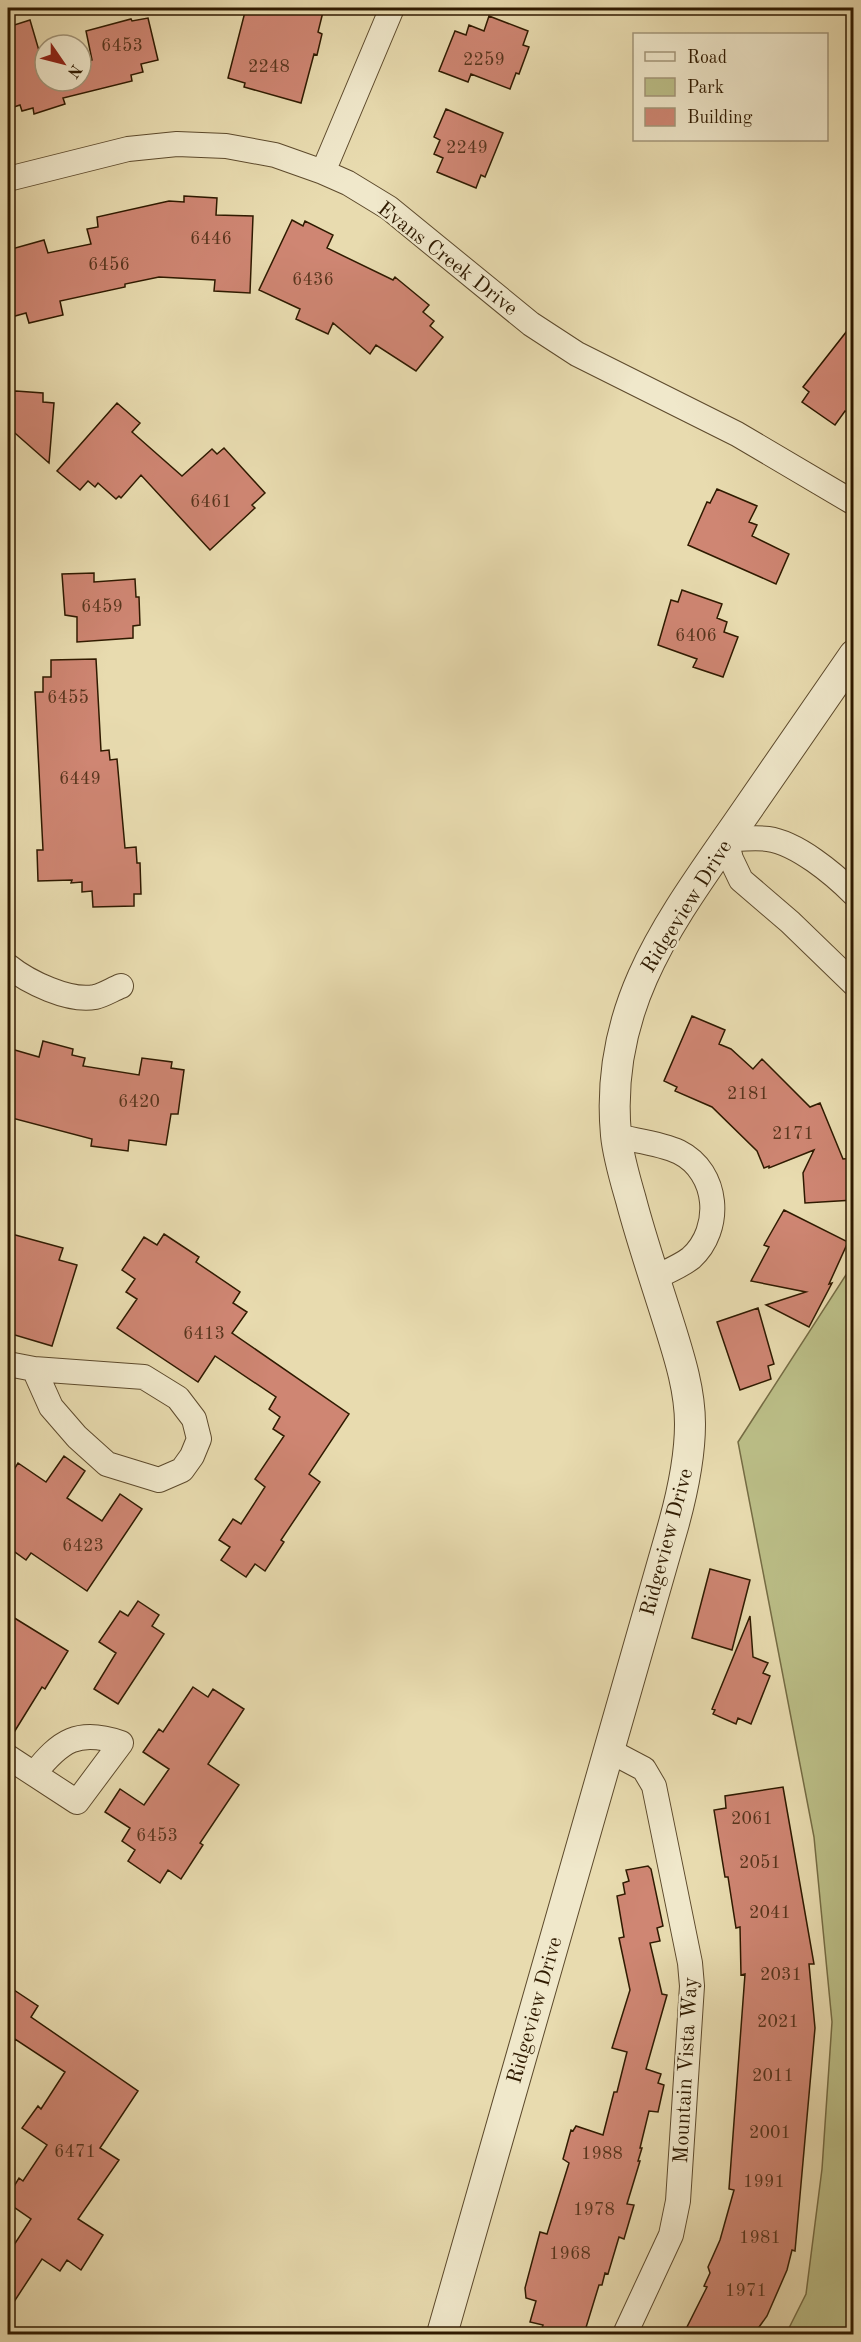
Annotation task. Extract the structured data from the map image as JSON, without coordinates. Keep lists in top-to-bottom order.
{
  "streets": {
    "street": ["Evans Creek Drive", "Ridgeview Drive", "Mountain Vista Way"]
  },
  "crossings": [
    ["Ridgeview Drive", "Mountain Vista Way"]
  ],
  "house_numbers": [
    "6453",
    "2259",
    "2248",
    "2249",
    "6446",
    "6456",
    "6436",
    "6461",
    "6459",
    "6406",
    "6455",
    "6449",
    "2181",
    "6420",
    "2171",
    "6413",
    "6423",
    "2061",
    "6453",
    "2051",
    "2041",
    "2031",
    "2021",
    "2011",
    "2001",
    "6471",
    "1988",
    "1991",
    "1978",
    "1981",
    "1968",
    "1971"
  ],
  "legend": ["Road", "Park", "Building"],
  "north": "bottom right"
}
